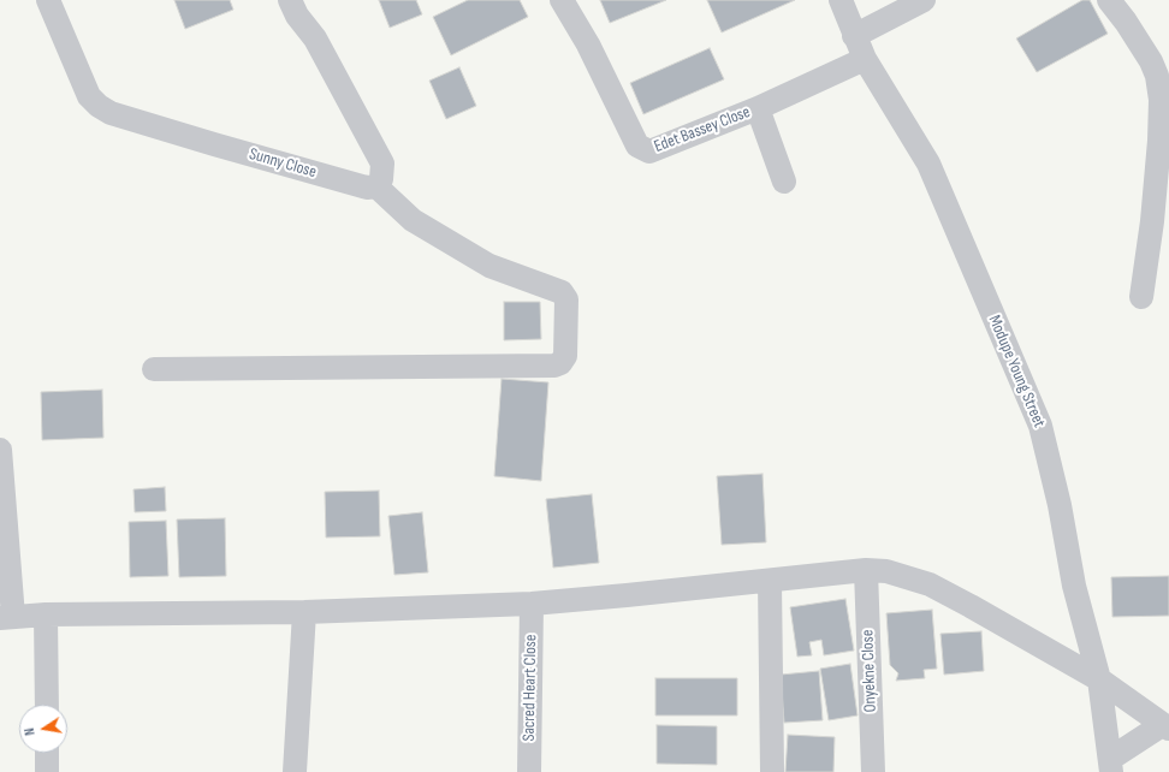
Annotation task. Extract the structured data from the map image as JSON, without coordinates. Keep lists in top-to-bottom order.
{
  "streets": {
    "street": [
      "Edet Bassey Close",
      "Sunny Close",
      "Modupe Young Street",
      "Onyekne Close",
      "Sacred Heart Close"
    ]
  },
  "crossings": [
    ["Edet Bassey Close", "Modupe Young Street"]
  ],
  "north": "left"
}
